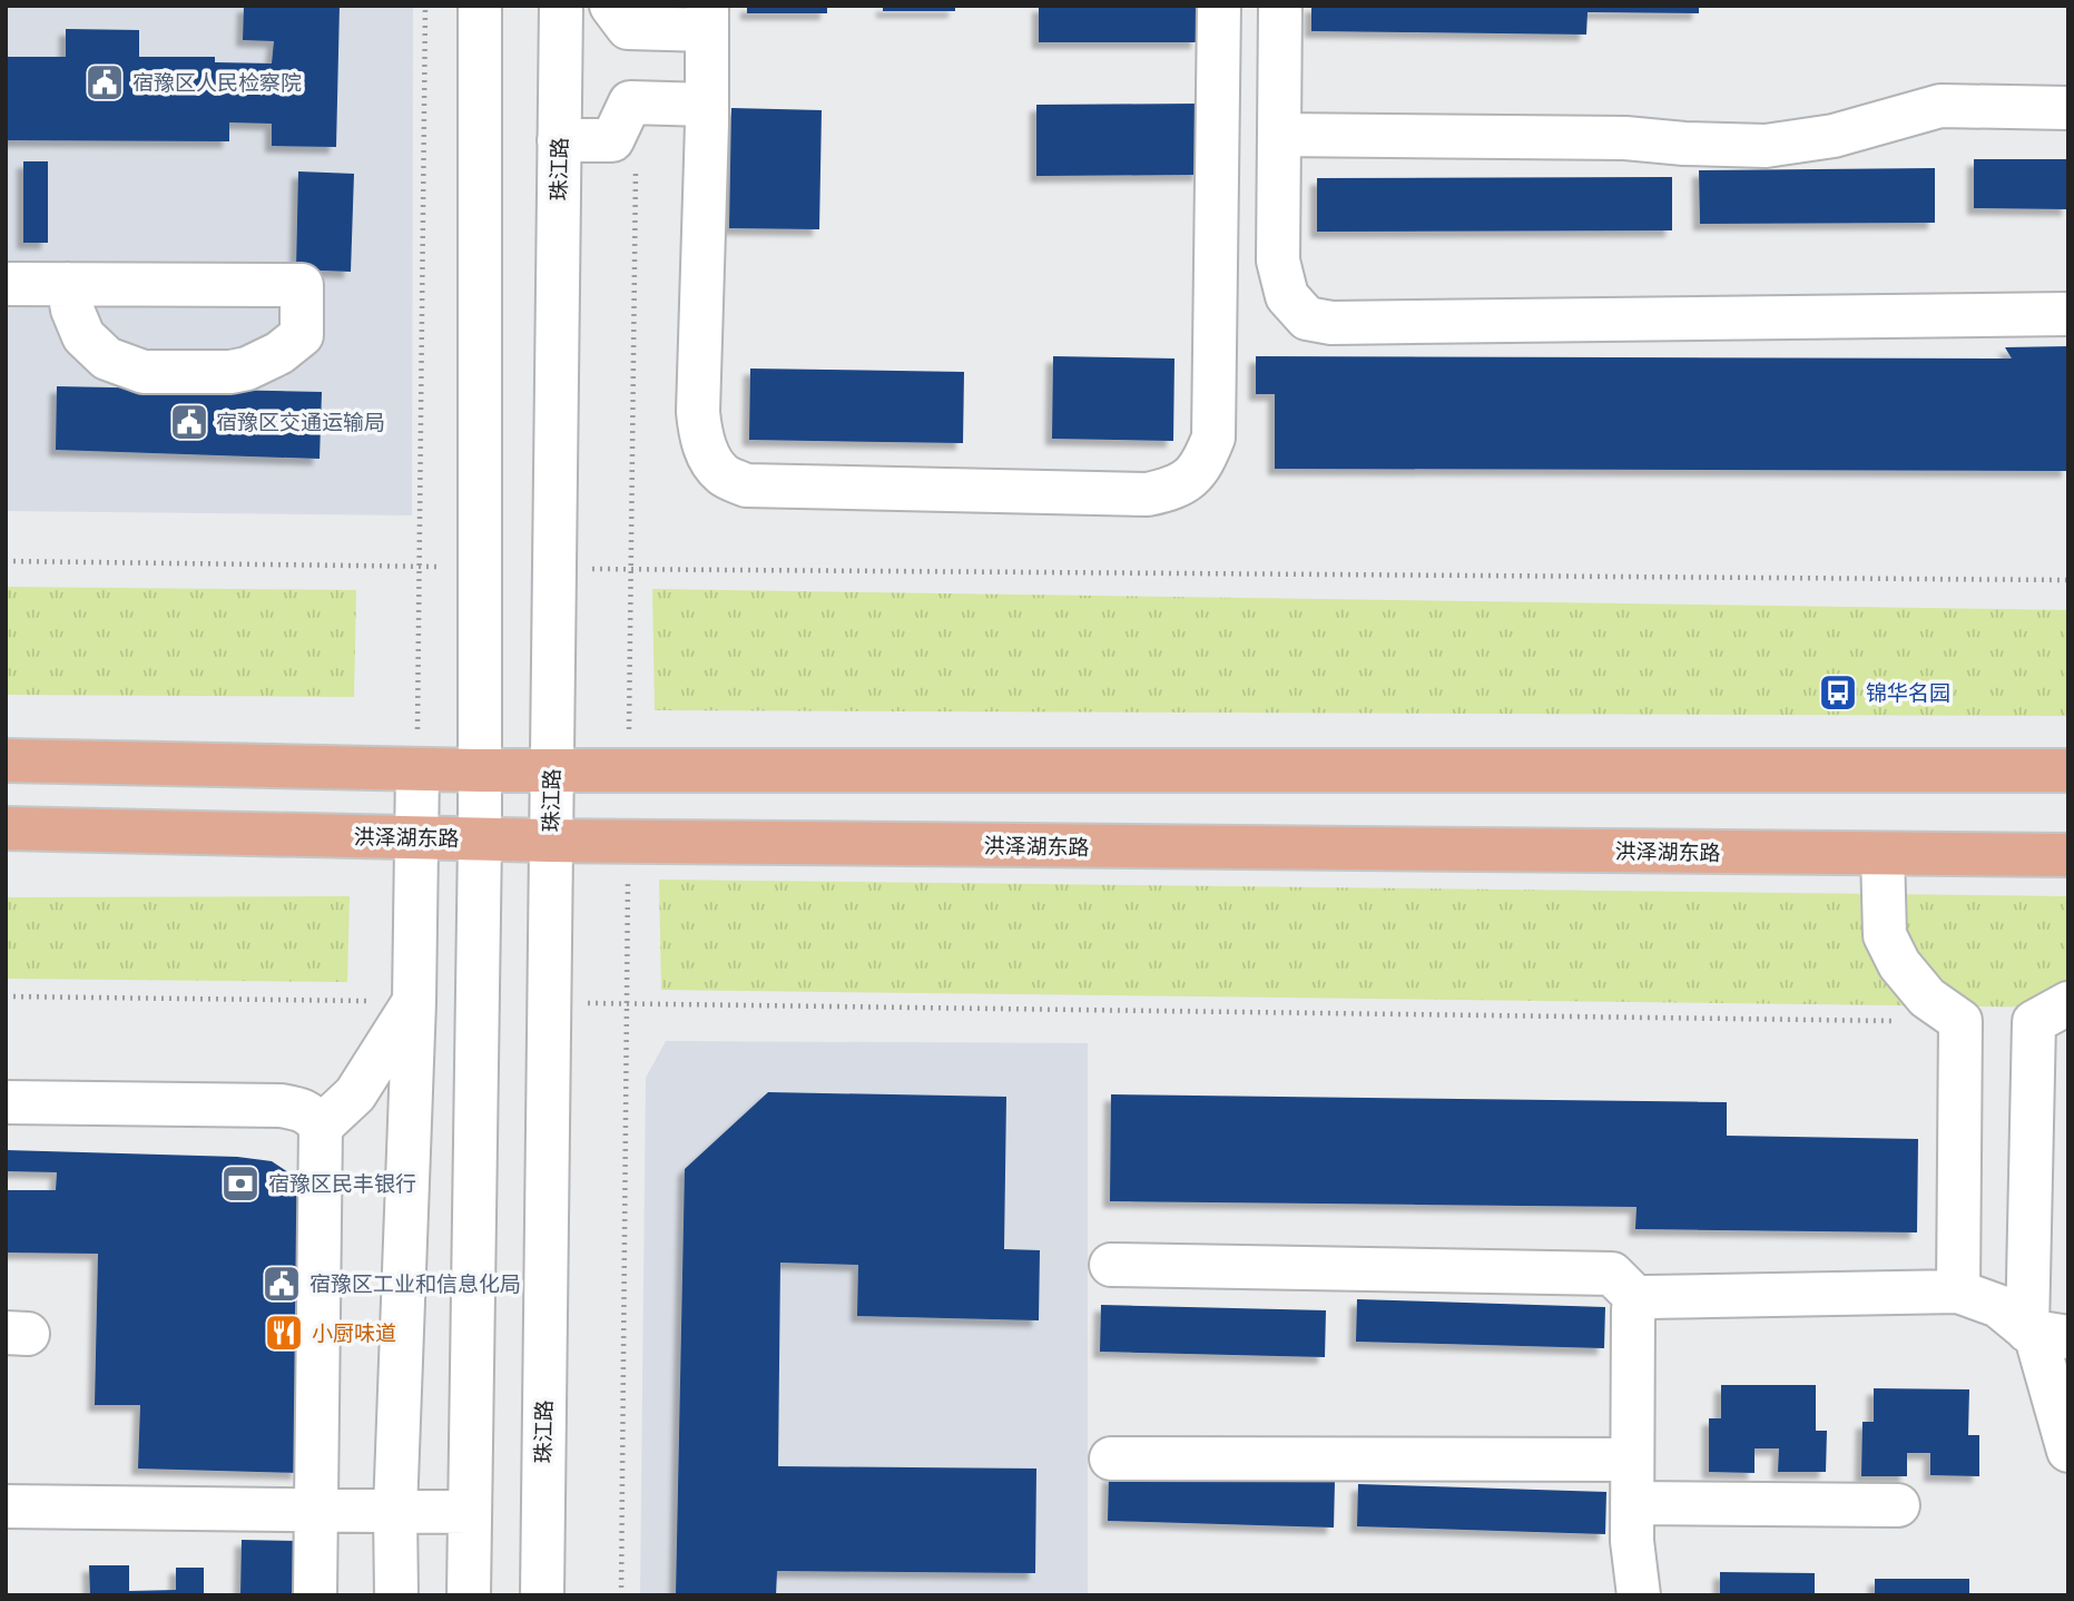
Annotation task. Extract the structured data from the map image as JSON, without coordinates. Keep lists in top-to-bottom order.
{
  "streets": {
    "main road": ["洪泽湖东路"],
    "street": ["珠江路"]
  },
  "crossings": [
    ["珠江路", "洪泽湖东路"]
  ],
  "places": {
    "public building": ["宿豫区人民检察院", "宿豫区交通运输局", "宿豫区工业和信息化局"],
    "bus stop": ["锦华名园"],
    "bank": ["宿豫区民丰银行"],
    "restaurant": ["小厨味道"]
  }
}
